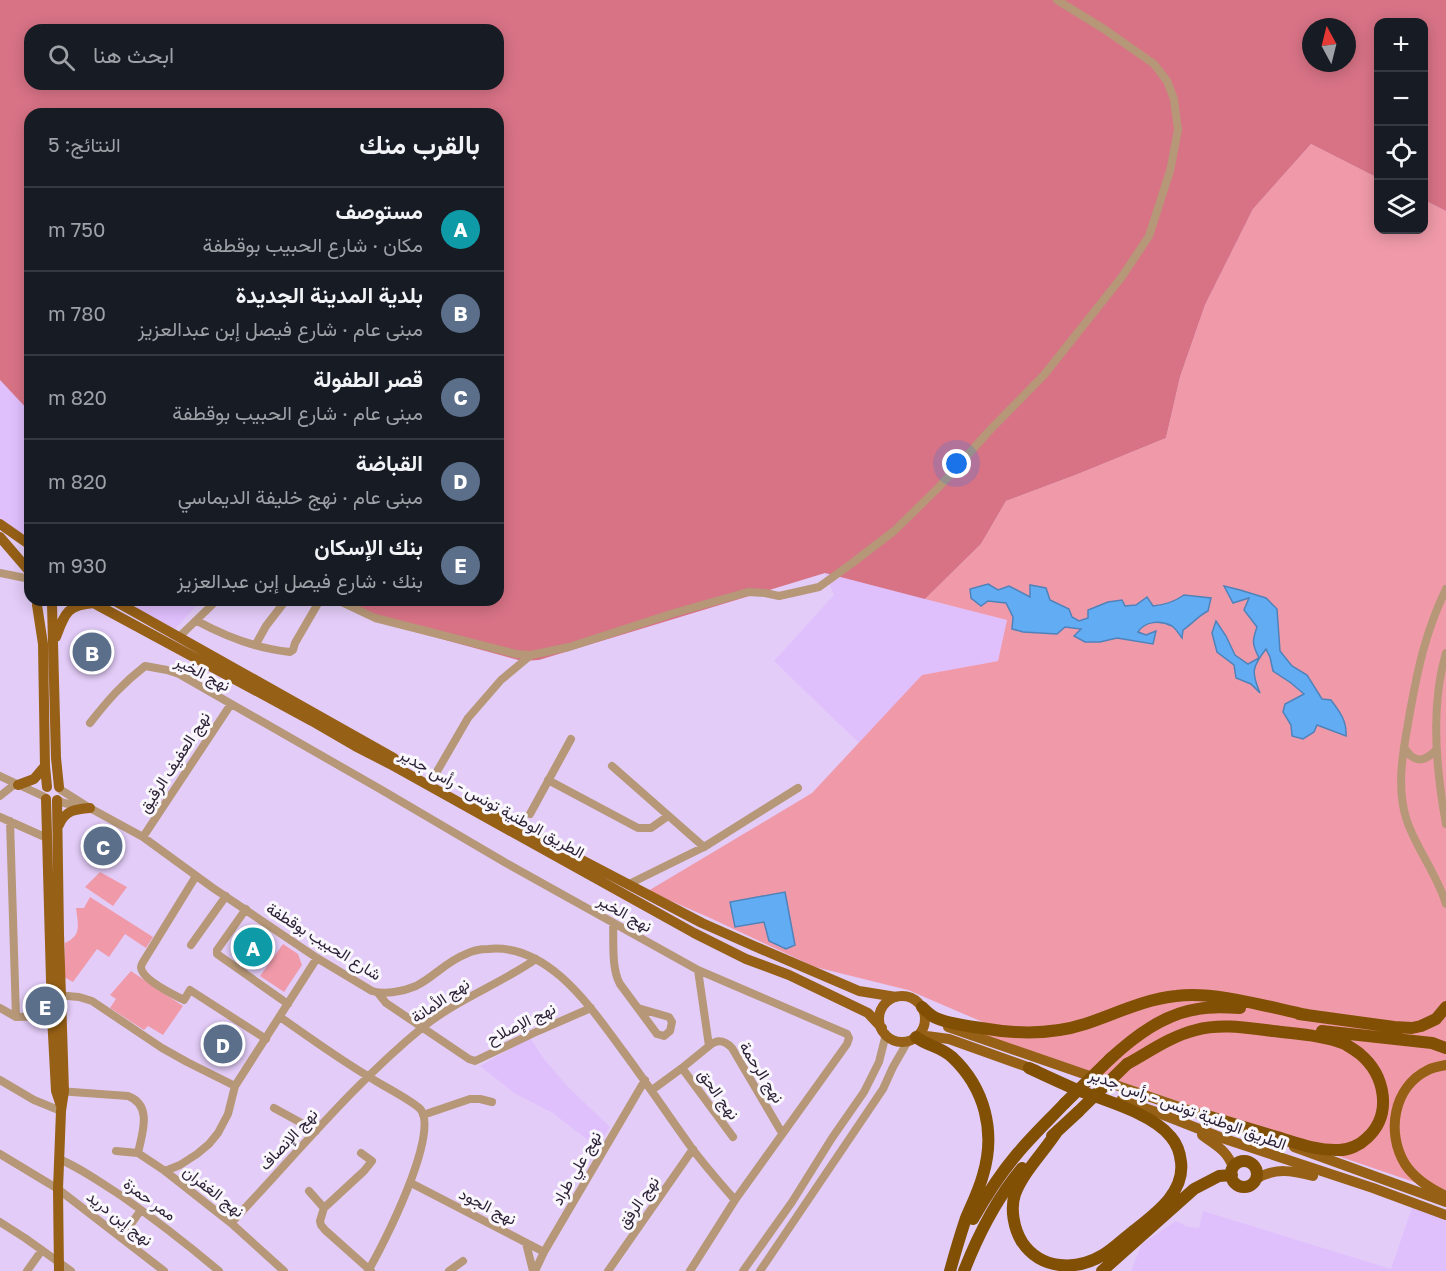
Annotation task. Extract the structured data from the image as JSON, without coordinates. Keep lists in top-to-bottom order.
{
  "streets": {
    "main road": ["الطريق الوطنية تونس - رأس جدير"],
    "street": [
      "نهج الخير",
      "نهج العفيف الرقيق",
      "شارع الحبيب بوقطفة",
      "نهج الأمانة",
      "نهج الإصلاح",
      "نهج الرحمة",
      "نهج الحق",
      "نهج الإنصاف",
      "نهج علي طراد",
      "نهج الغفران",
      "ممر حمزة",
      "نهج الرفق",
      "نهج الجود",
      "نهج إبن دريد"
    ]
  },
  "crossings": [
    ["نهج الخير", "نهج العفيف الرقيق"],
    ["نهج الخير", "شارع الحبيب بوقطفة"],
    ["نهج الخير", "نهج الرحمة"],
    ["نهج العفيف الرقيق", "شارع الحبيب بوقطفة"],
    ["شارع الحبيب بوقطفة", "نهج الأمانة"],
    ["شارع الحبيب بوقطفة", "نهج الإصلاح"],
    ["شارع الحبيب بوقطفة", "نهج علي طراد"],
    ["شارع الحبيب بوقطفة", "نهج الرفق"],
    ["نهج الأمانة", "نهج الإصلاح"],
    ["نهج الأمانة", "نهج الإنصاف"],
    ["نهج الإنصاف", "نهج الغفران"],
    ["نهج علي طراد", "نهج الجود"]
  ],
  "north": "top",
  "page": {
    "map_buttons": ["+", "−"],
    "search": "ابحث هنا",
    "heading": ["بالقرب منك", "النتائج: 5"],
    "list": [
      {
        "mark": "A",
        "name": "مستوصف",
        "note": "مكان · شارع الحبيب بوقطفة",
        "value": "750 m"
      },
      {
        "mark": "B",
        "name": "بلدية المدينة الجديدة",
        "note": "مبنى عام · شارع فيصل إبن عبدالعزيز",
        "value": "780 m"
      },
      {
        "mark": "C",
        "name": "قصر الطفولة",
        "note": "مبنى عام · شارع الحبيب بوقطفة",
        "value": "820 m"
      },
      {
        "mark": "D",
        "name": "القباضة",
        "note": "مبنى عام · نهج خليفة الديماسي",
        "value": "820 m"
      },
      {
        "mark": "E",
        "name": "بنك الإسكان",
        "note": "بنك · شارع فيصل إبن عبدالعزيز",
        "value": "930 m"
      }
    ],
    "pins": [
      "B",
      "C",
      "A",
      "E",
      "D"
    ]
  }
}
